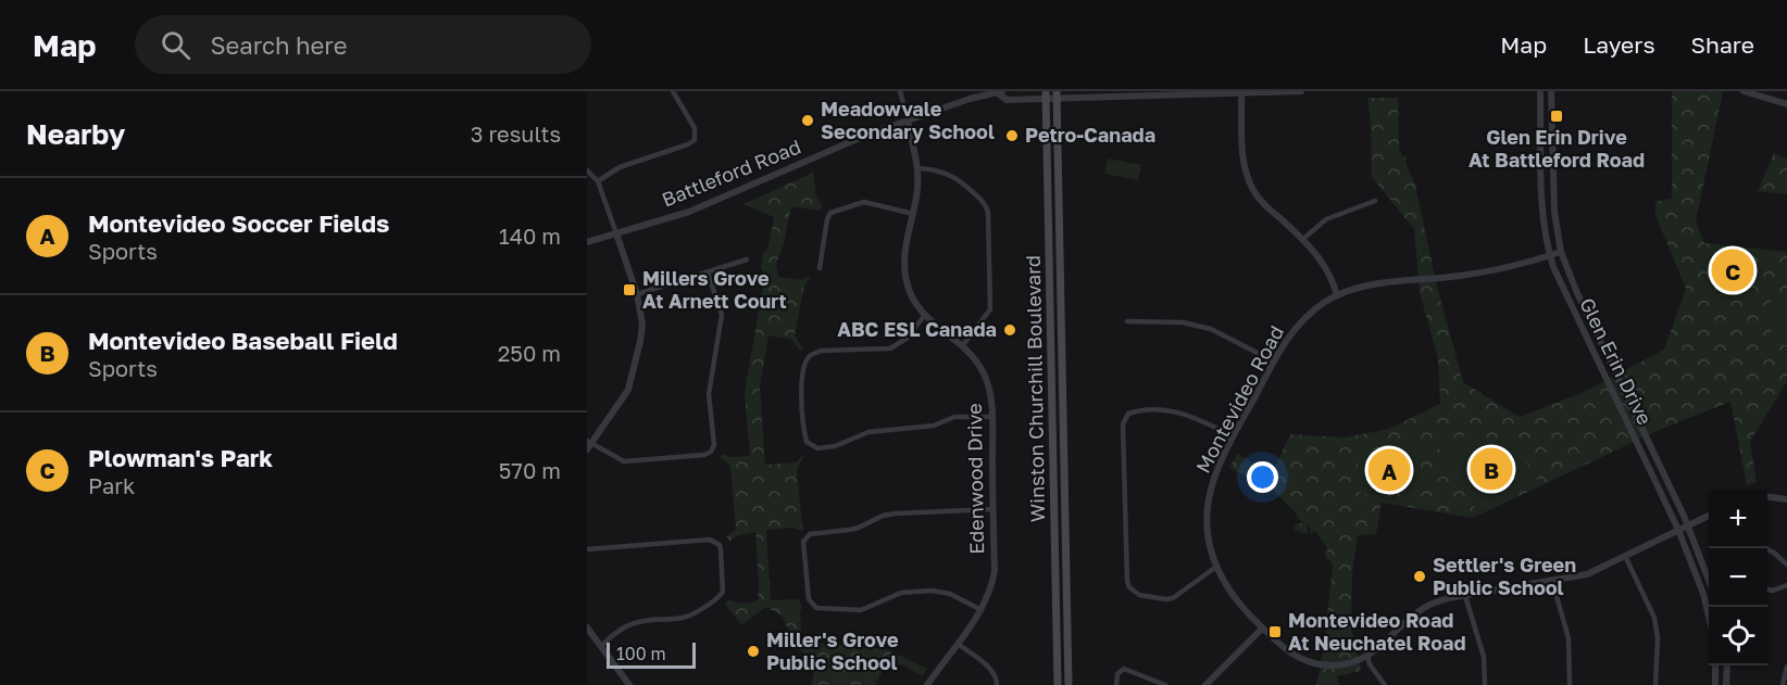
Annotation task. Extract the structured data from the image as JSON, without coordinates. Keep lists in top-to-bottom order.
{
  "streets": {
    "main road": ["Winston Churchill Boulevard"],
    "street": [
      "Battleford Road",
      "Glen Erin Drive",
      "Montevideo Road",
      "Edenwood Drive"
    ]
  },
  "crossings": [
    ["Battleford Road", "Winston Churchill Boulevard"],
    ["Battleford Road", "Edenwood Drive"],
    ["Glen Erin Drive", "Montevideo Road"]
  ],
  "places": {
    "transit": ["Glen Erin Drive At Battleford Road", "Millers Grove At Arnett Court", "Montevideo Road At Neuchatel Road"],
    "other": [
      "Meadowvale Secondary School",
      "Petro-Canada",
      "ABC ESL Canada",
      "Settler's Green Public School",
      "Miller's Grove Public School"
    ]
  },
  "scale_bar": "100 m",
  "page": {
    "header": "Map",
    "search": "Search here",
    "nav": ["Map", "Layers", "Share"],
    "heading": ["Nearby", "3 results"],
    "list": [
      {
        "mark": "A",
        "name": "Montevideo Soccer Fields",
        "note": "Sports",
        "value": "140 m"
      },
      {
        "mark": "B",
        "name": "Montevideo Baseball Field",
        "note": "Sports",
        "value": "250 m"
      },
      {
        "mark": "C",
        "name": "Plowman's Park",
        "note": "Park",
        "value": "570 m"
      }
    ],
    "pins": ["C", "B", "A"],
    "map_buttons": ["+", "−"],
    "scale": "100 m"
  }
}
